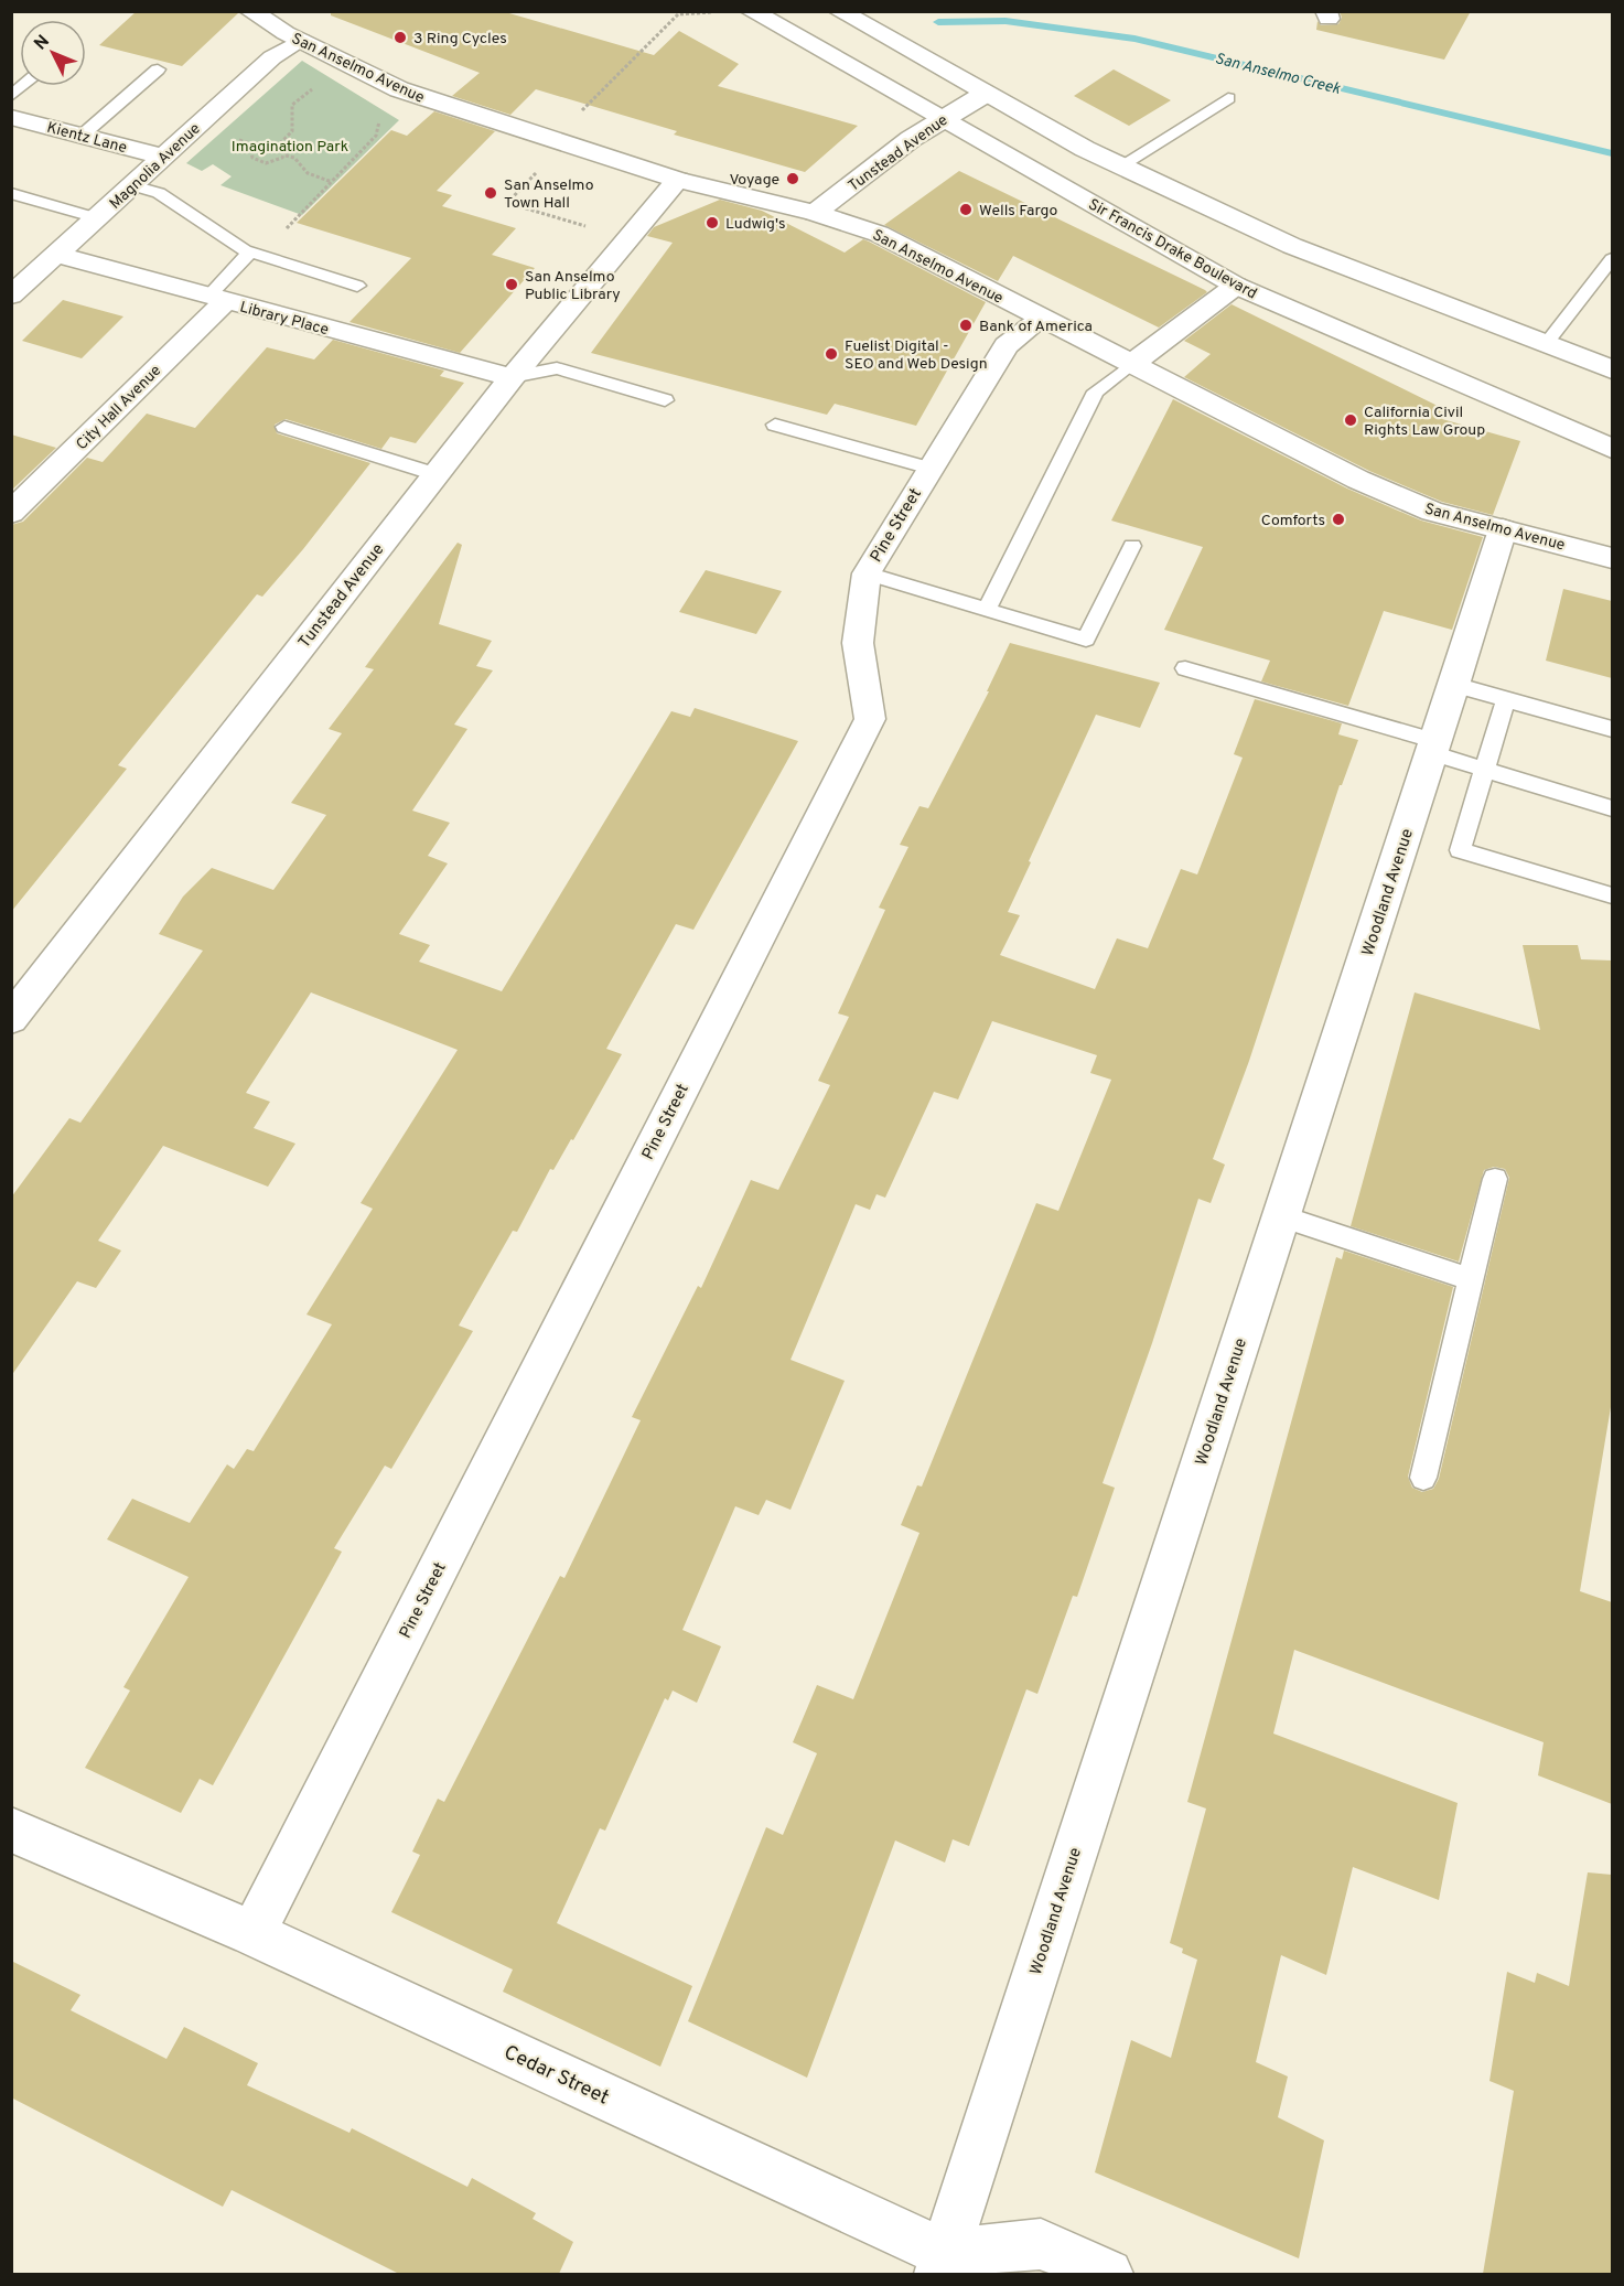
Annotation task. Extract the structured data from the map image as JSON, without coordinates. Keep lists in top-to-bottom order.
{
  "streets": {
    "street": [
      "San Anselmo Avenue",
      "Kientz Lane",
      "Tunstead Avenue",
      "Magnolia Avenue",
      "Sir Francis Drake Boulevard",
      "Library Place",
      "City Hall Avenue",
      "Pine Street",
      "Woodland Avenue",
      "Cedar Street"
    ]
  },
  "crossings": [
    ["San Anselmo Avenue", "Tunstead Avenue"],
    ["San Anselmo Avenue", "Magnolia Avenue"],
    ["San Anselmo Avenue", "Pine Street"],
    ["San Anselmo Avenue", "Woodland Avenue"],
    ["Kientz Lane", "Magnolia Avenue"],
    ["Tunstead Avenue", "Sir Francis Drake Boulevard"],
    ["Tunstead Avenue", "Library Place"],
    ["Magnolia Avenue", "Library Place"],
    ["Library Place", "City Hall Avenue"],
    ["Pine Street", "Cedar Street"],
    ["Woodland Avenue", "Cedar Street"]
  ],
  "water": ["San Anselmo Creek"],
  "parks": ["Imagination Park"],
  "places": [
    "3 Ring Cycles",
    "Voyage",
    "San Anselmo Town Hall",
    "Wells Fargo",
    "Ludwig's",
    "San Anselmo Public Library",
    "Bank of America",
    "Fuelist Digital - SEO and Web Design",
    "California Civil Rights Law Group",
    "Comforts"
  ],
  "north": "top left"
}
